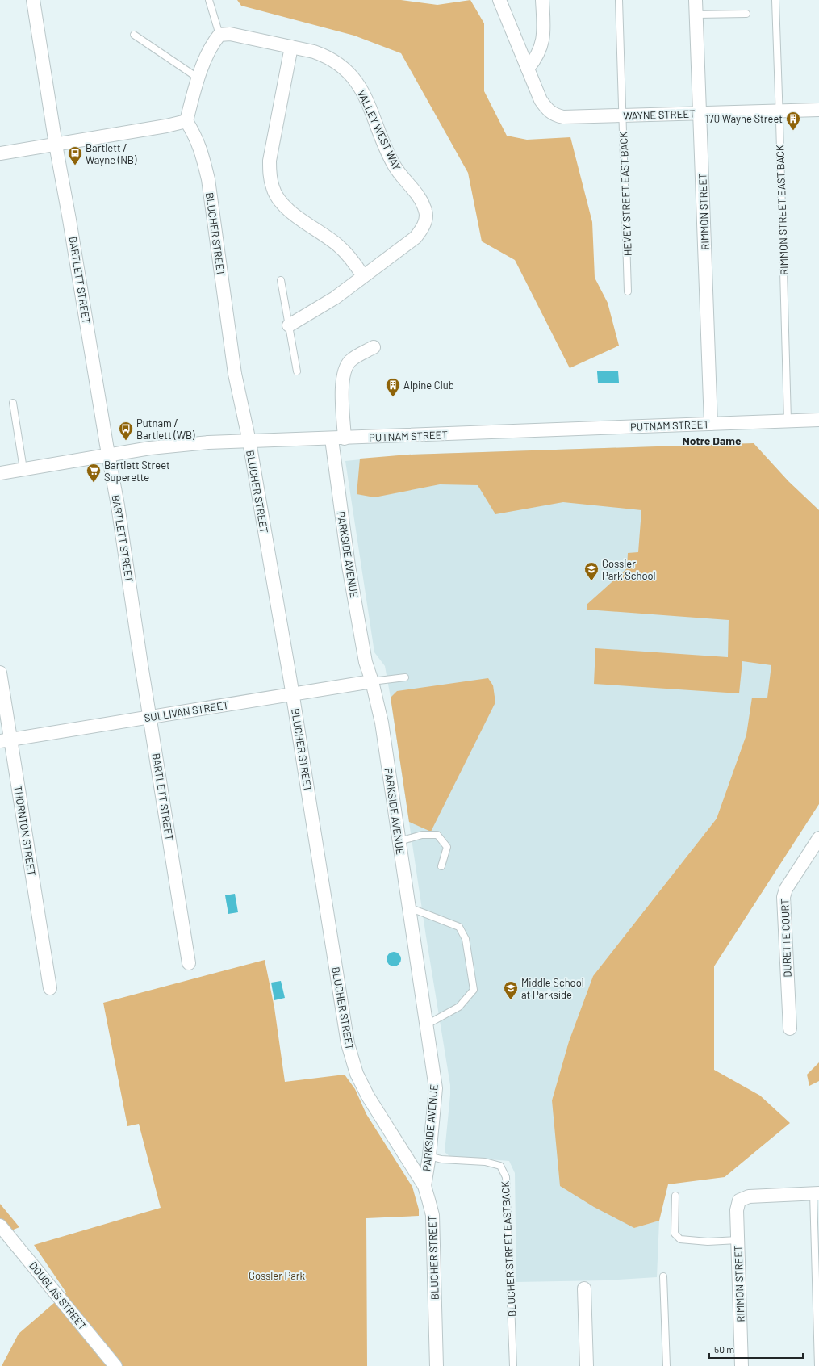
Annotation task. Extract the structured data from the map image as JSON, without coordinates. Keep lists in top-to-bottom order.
{
  "streets": {
    "street": [
      "WAYNE STREET",
      "VALLEY WEST WAY",
      "RIMMON STREET",
      "BLUCHER STREET",
      "BARTLETT STREET",
      "PUTNAM STREET",
      "PARKSIDE AVENUE",
      "SULLIVAN STREET",
      "THORNTON STREET",
      "DURETTE COURT",
      "DOUGLAS STREET"
    ],
    "lane": ["HEVEY STREET EAST BACK", "RIMMON STREET EAST BACK", "BLUCHER STREET EASTBACK"]
  },
  "crossings": [
    ["WAYNE STREET", "HEVEY STREET EAST BACK"],
    ["WAYNE STREET", "RIMMON STREET EAST BACK"],
    ["WAYNE STREET", "RIMMON STREET"],
    ["RIMMON STREET EAST BACK", "PUTNAM STREET"],
    ["RIMMON STREET", "PUTNAM STREET"],
    ["BLUCHER STREET", "PUTNAM STREET"],
    ["BLUCHER STREET", "PARKSIDE AVENUE"],
    ["BLUCHER STREET", "SULLIVAN STREET"],
    ["BARTLETT STREET", "PUTNAM STREET"],
    ["BARTLETT STREET", "SULLIVAN STREET"],
    ["PUTNAM STREET", "PARKSIDE AVENUE"],
    ["PARKSIDE AVENUE", "SULLIVAN STREET"],
    ["PARKSIDE AVENUE", "BLUCHER STREET EASTBACK"],
    ["SULLIVAN STREET", "THORNTON STREET"]
  ],
  "districts": ["Notre Dame"],
  "parks": ["Gossler Park"],
  "places": {
    "building": ["170 Wayne Street", "Alpine Club"],
    "bus stop": ["Bartlett / Wayne (NB)", "Putnam / Bartlett (WB)"],
    "supermarket": ["Bartlett Street Superette"],
    "school or university": ["Gossler Park School", "Middle School at Parkside"]
  },
  "scale_bar": "50 m"
}
